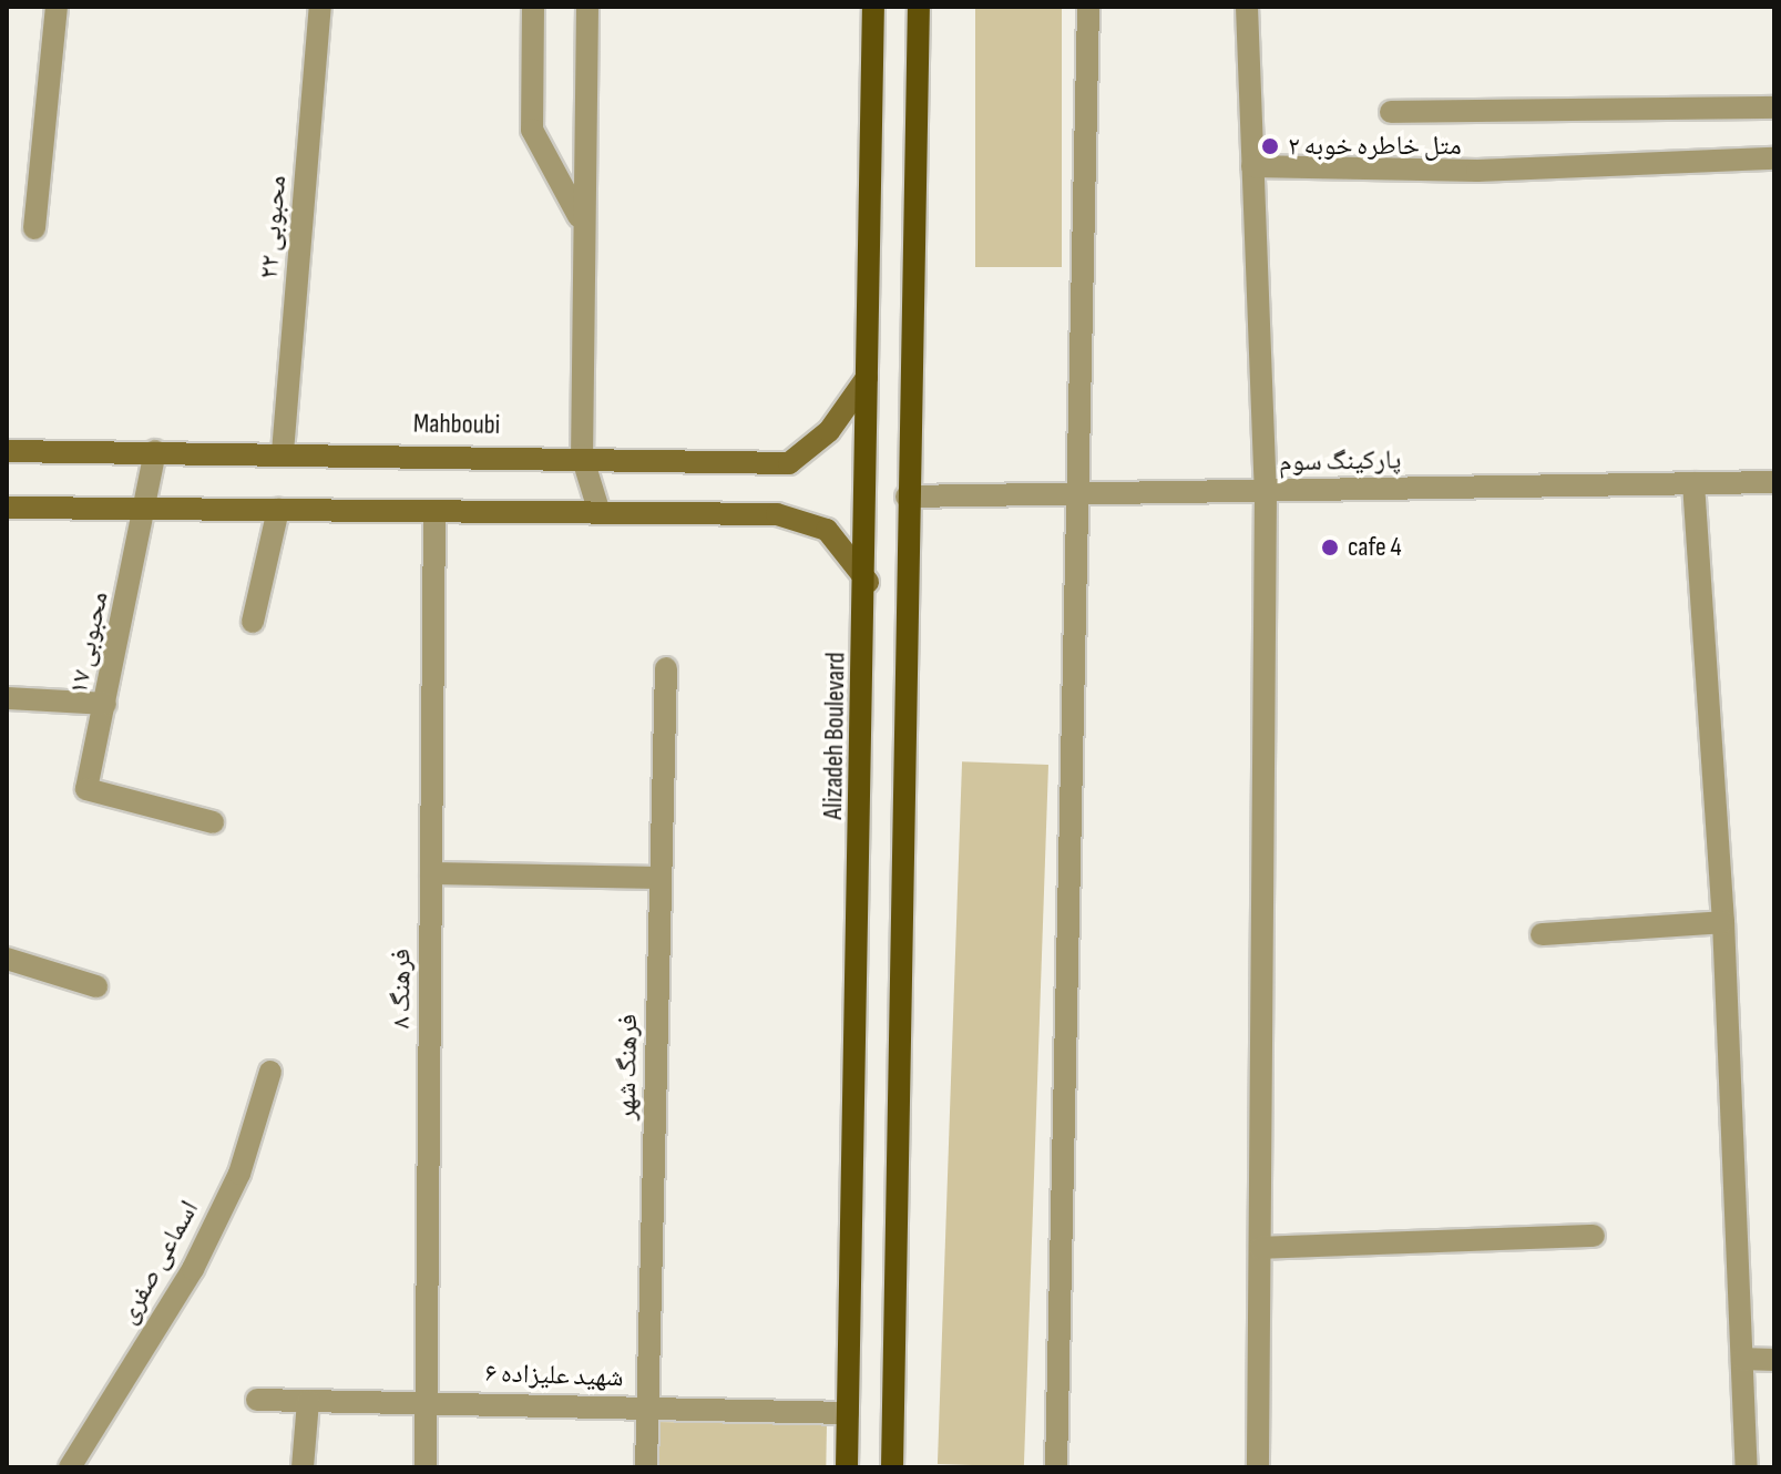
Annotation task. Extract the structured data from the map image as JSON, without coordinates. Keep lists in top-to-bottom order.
{
  "streets": {
    "main road": ["Alizadeh Boulevard"],
    "street": [
      "محبوبی ۲۲",
      "Mahboubi",
      "پارکینگ سوم",
      "محبوبی ۱۷",
      "فرهنگ ۸",
      "فرهنگ شهر",
      "اسماعی صفری",
      "شهید علیزاده ۶"
    ]
  },
  "crossings": [
    ["محبوبی ۲۲", "Mahboubi"],
    ["Mahboubi", "محبوبی ۱۷"],
    ["Mahboubi", "Alizadeh Boulevard"],
    ["Alizadeh Boulevard", "شهید علیزاده ۶"],
    ["فرهنگ ۸", "شهید علیزاده ۶"],
    ["فرهنگ شهر", "شهید علیزاده ۶"]
  ],
  "places": ["متل خاطره خوبه ۲", "cafe 4"]
}
